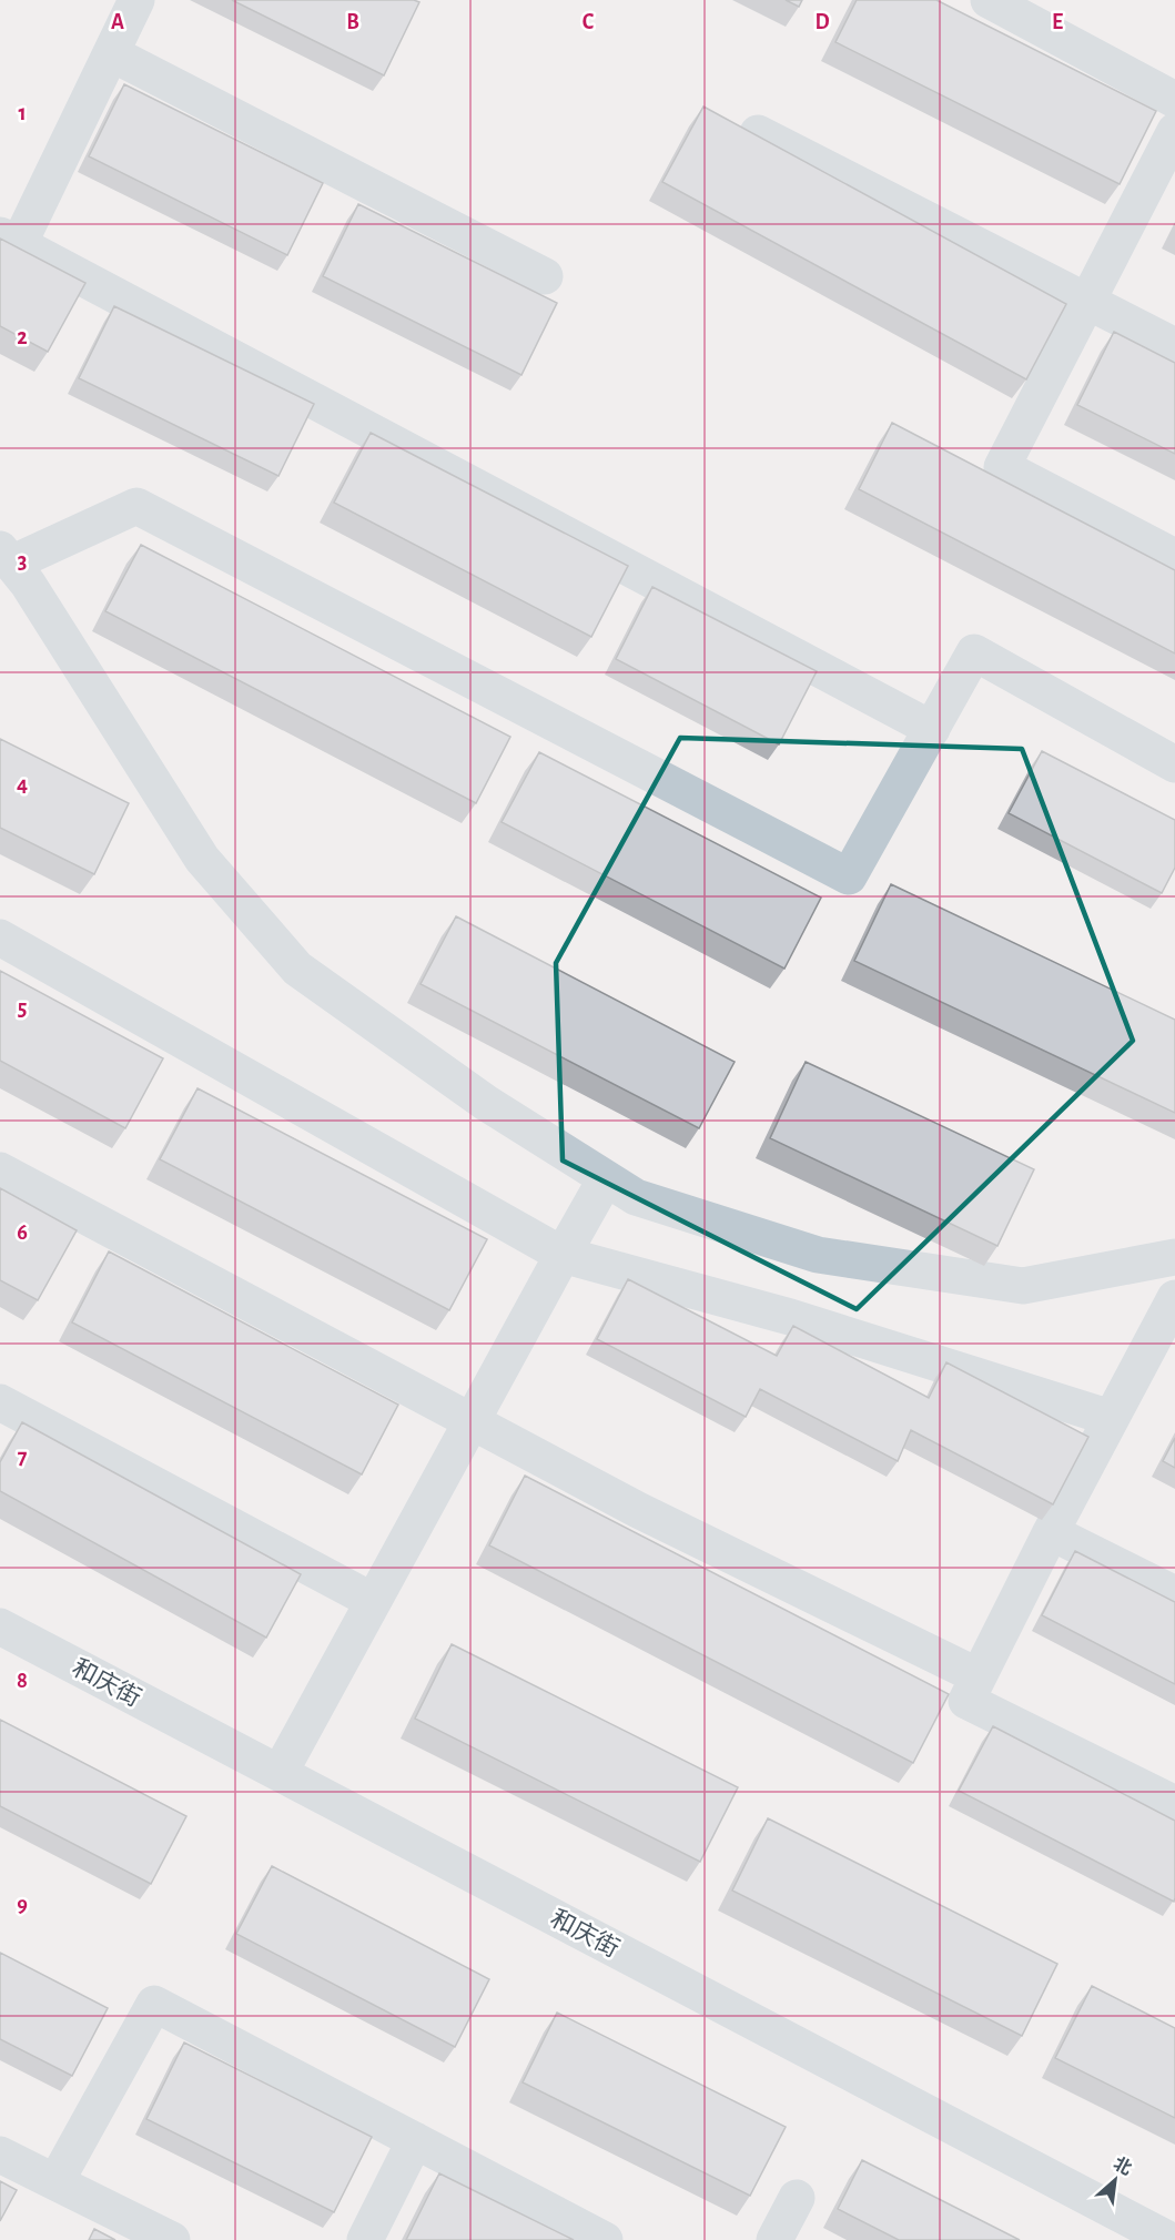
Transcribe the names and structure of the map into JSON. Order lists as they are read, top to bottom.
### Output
{
  "streets": {
    "street": ["和庆街"]
  },
  "north": "top right",
  "grid": {
    "columns": [
      "A",
      "B",
      "C",
      "D",
      "E"
    ],
    "rows": [
      "1",
      "2",
      "3",
      "4",
      "5",
      "6",
      "7",
      "8",
      "9"
    ]
  }
}
